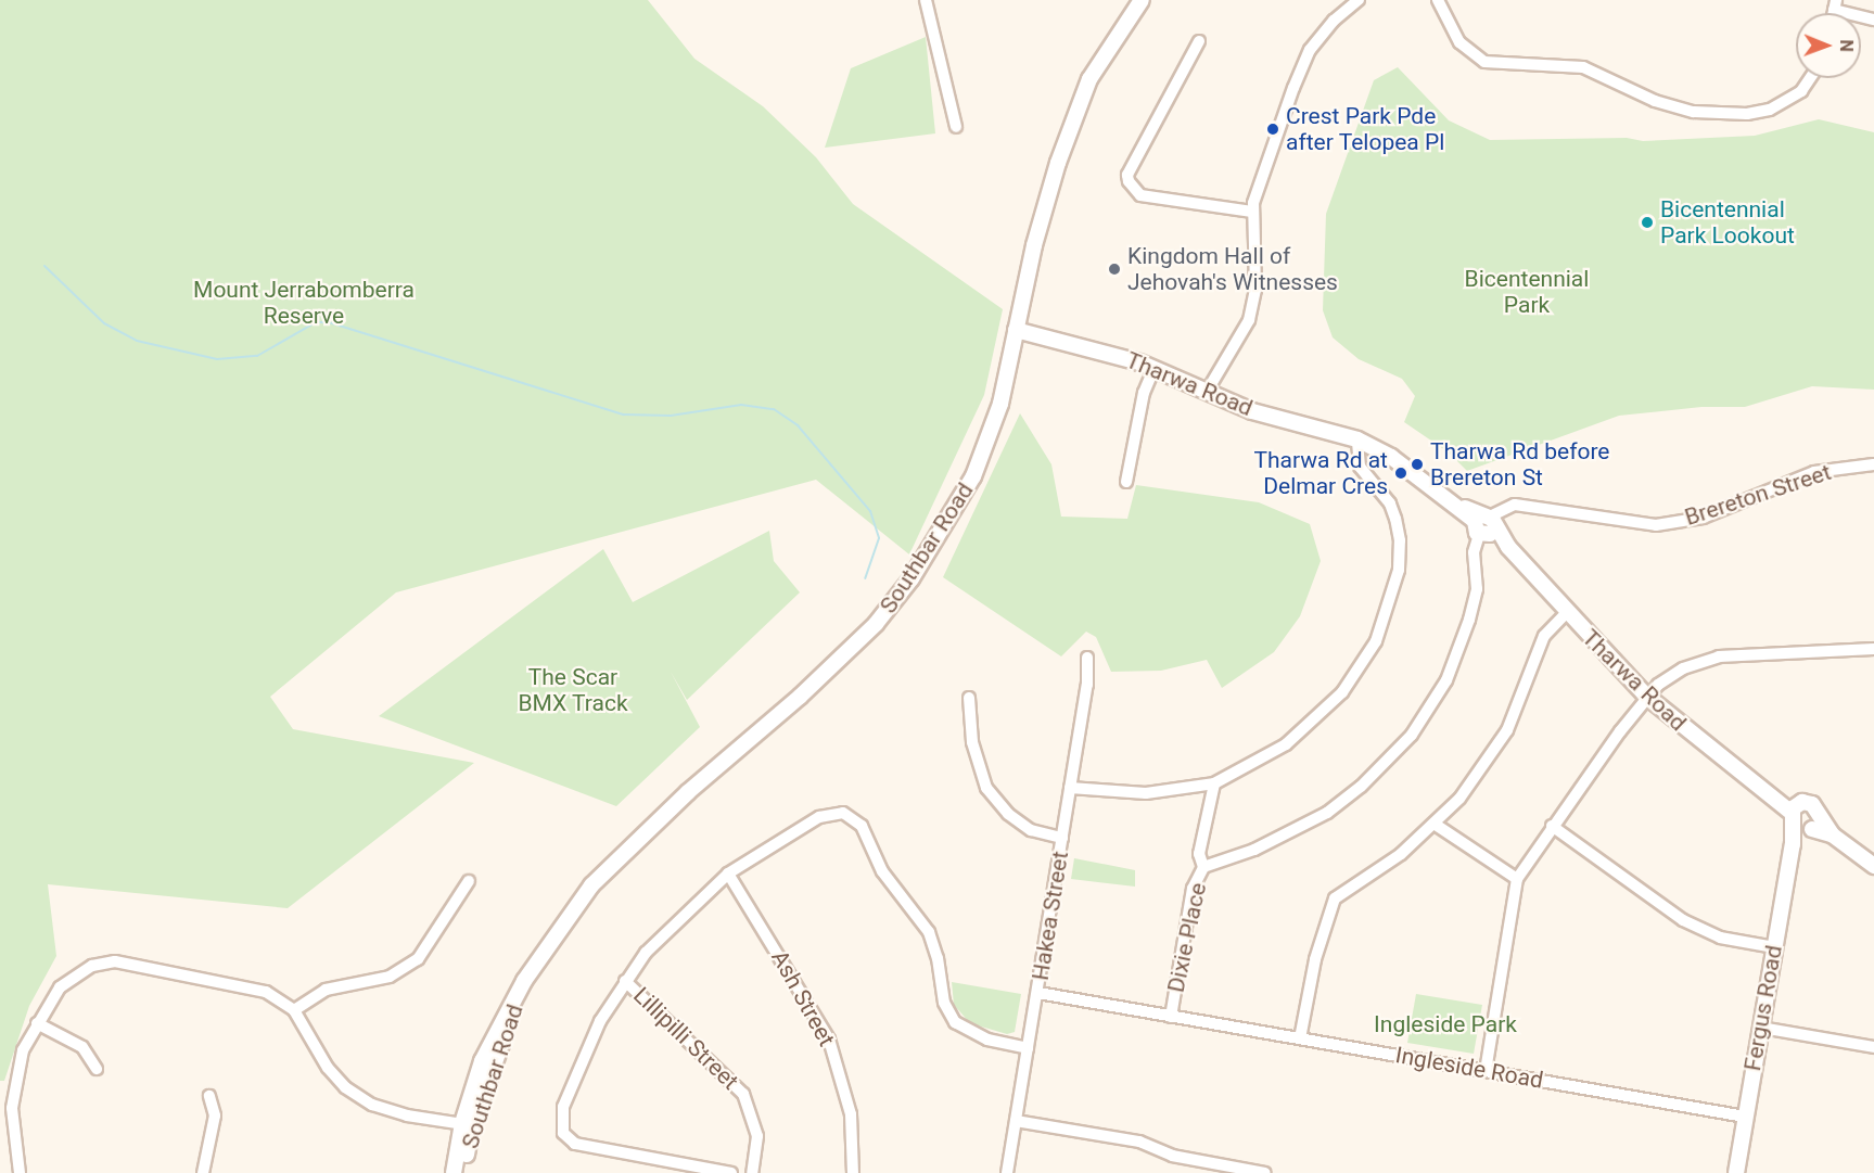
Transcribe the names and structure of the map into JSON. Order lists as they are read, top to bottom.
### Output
{
  "streets": {
    "main road": ["Tharwa Road", "Southbar Road", "Fergus Road"],
    "street": [
      "Brereton Street",
      "Hakea Street",
      "Dixie Place",
      "Ash Street",
      "Lillipilli Street",
      "Ingleside Road"
    ]
  },
  "crossings": [
    ["Tharwa Road", "Brereton Street"],
    ["Tharwa Road", "Southbar Road"],
    ["Tharwa Road", "Fergus Road"],
    ["Hakea Street", "Ingleside Road"],
    ["Dixie Place", "Ingleside Road"],
    ["Fergus Road", "Ingleside Road"]
  ],
  "parks": [
    "Bicentennial Park",
    "Mount Jerrabomberra Reserve",
    "The Scar BMX Track",
    "Ingleside Park"
  ],
  "places": [
    "Crest Park Pde after Telopea Pl",
    "Bicentennial Park Lookout",
    "Kingdom Hall of Jehovah's Witnesses",
    "Tharwa Rd before Brereton St",
    "Tharwa Rd at Delmar Cres"
  ],
  "north": "right"
}
